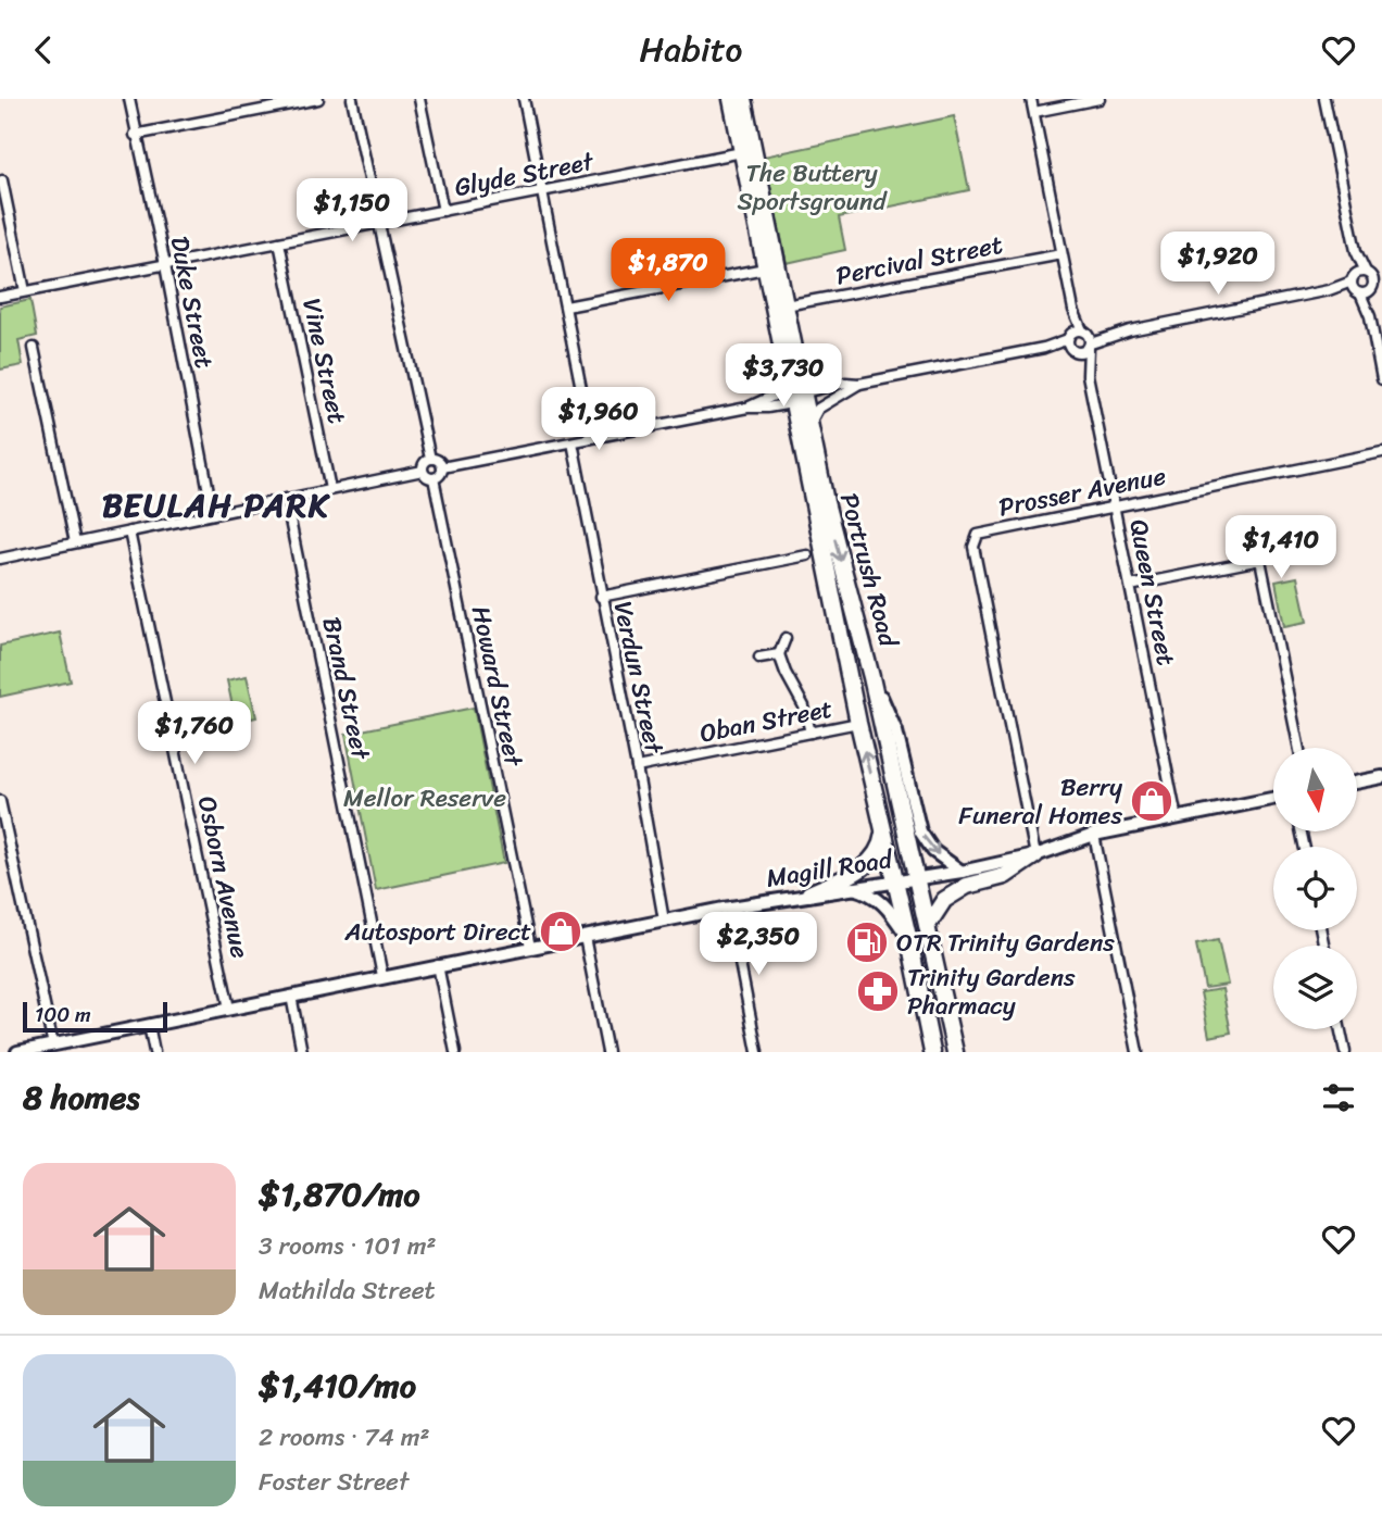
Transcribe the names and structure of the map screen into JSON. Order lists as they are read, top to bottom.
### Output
{
  "streets": {
    "highway": ["Portrush Road"],
    "main road": ["Magill Road"],
    "street": [
      "Glyde Street",
      "Percival Street",
      "Duke Street",
      "Vine Street",
      "Prosser Avenue",
      "Queen Street",
      "Verdun Street",
      "Howard Street",
      "Brand Street",
      "Oban Street",
      "Osborn Avenue"
    ]
  },
  "crossings": [
    ["Glyde Street", "Duke Street"],
    ["Glyde Street", "Vine Street"],
    ["Glyde Street", "Portrush Road"],
    ["Percival Street", "Queen Street"],
    ["Prosser Avenue", "Queen Street"],
    ["Prosser Avenue", "Magill Road"],
    ["Portrush Road", "Oban Street"],
    ["Portrush Road", "Magill Road"],
    ["Queen Street", "Magill Road"],
    ["Verdun Street", "Oban Street"],
    ["Verdun Street", "Magill Road"],
    ["Howard Street", "Magill Road"],
    ["Brand Street", "Magill Road"],
    ["Magill Road", "Osborn Avenue"]
  ],
  "districts": ["BEULAH PARK"],
  "parks": ["The Buttery Sportsground", "Mellor Reserve"],
  "places": {
    "shop": ["Berry Funeral Homes", "Autosport Direct"],
    "fuel station": ["OTR Trinity Gardens"],
    "pharmacy": ["Trinity Gardens Pharmacy"]
  },
  "scale_bar": "100 m",
  "north": "bottom",
  "page": {
    "header": "Habito",
    "price": [
      "$1,150",
      "$1,920",
      "$1,870",
      "$3,730",
      "$1,960",
      "$1,410",
      "$1,760",
      "$2,350"
    ],
    "scale": "100 m",
    "heading": "8 homes",
    "list": [
      {
        "name": "$1,870/mo",
        "note": "3 rooms · 101 m² · Mathilda Street"
      },
      {
        "name": "$1,410/mo",
        "note": "2 rooms · 74 m² · Foster Street"
      }
    ]
  }
}
